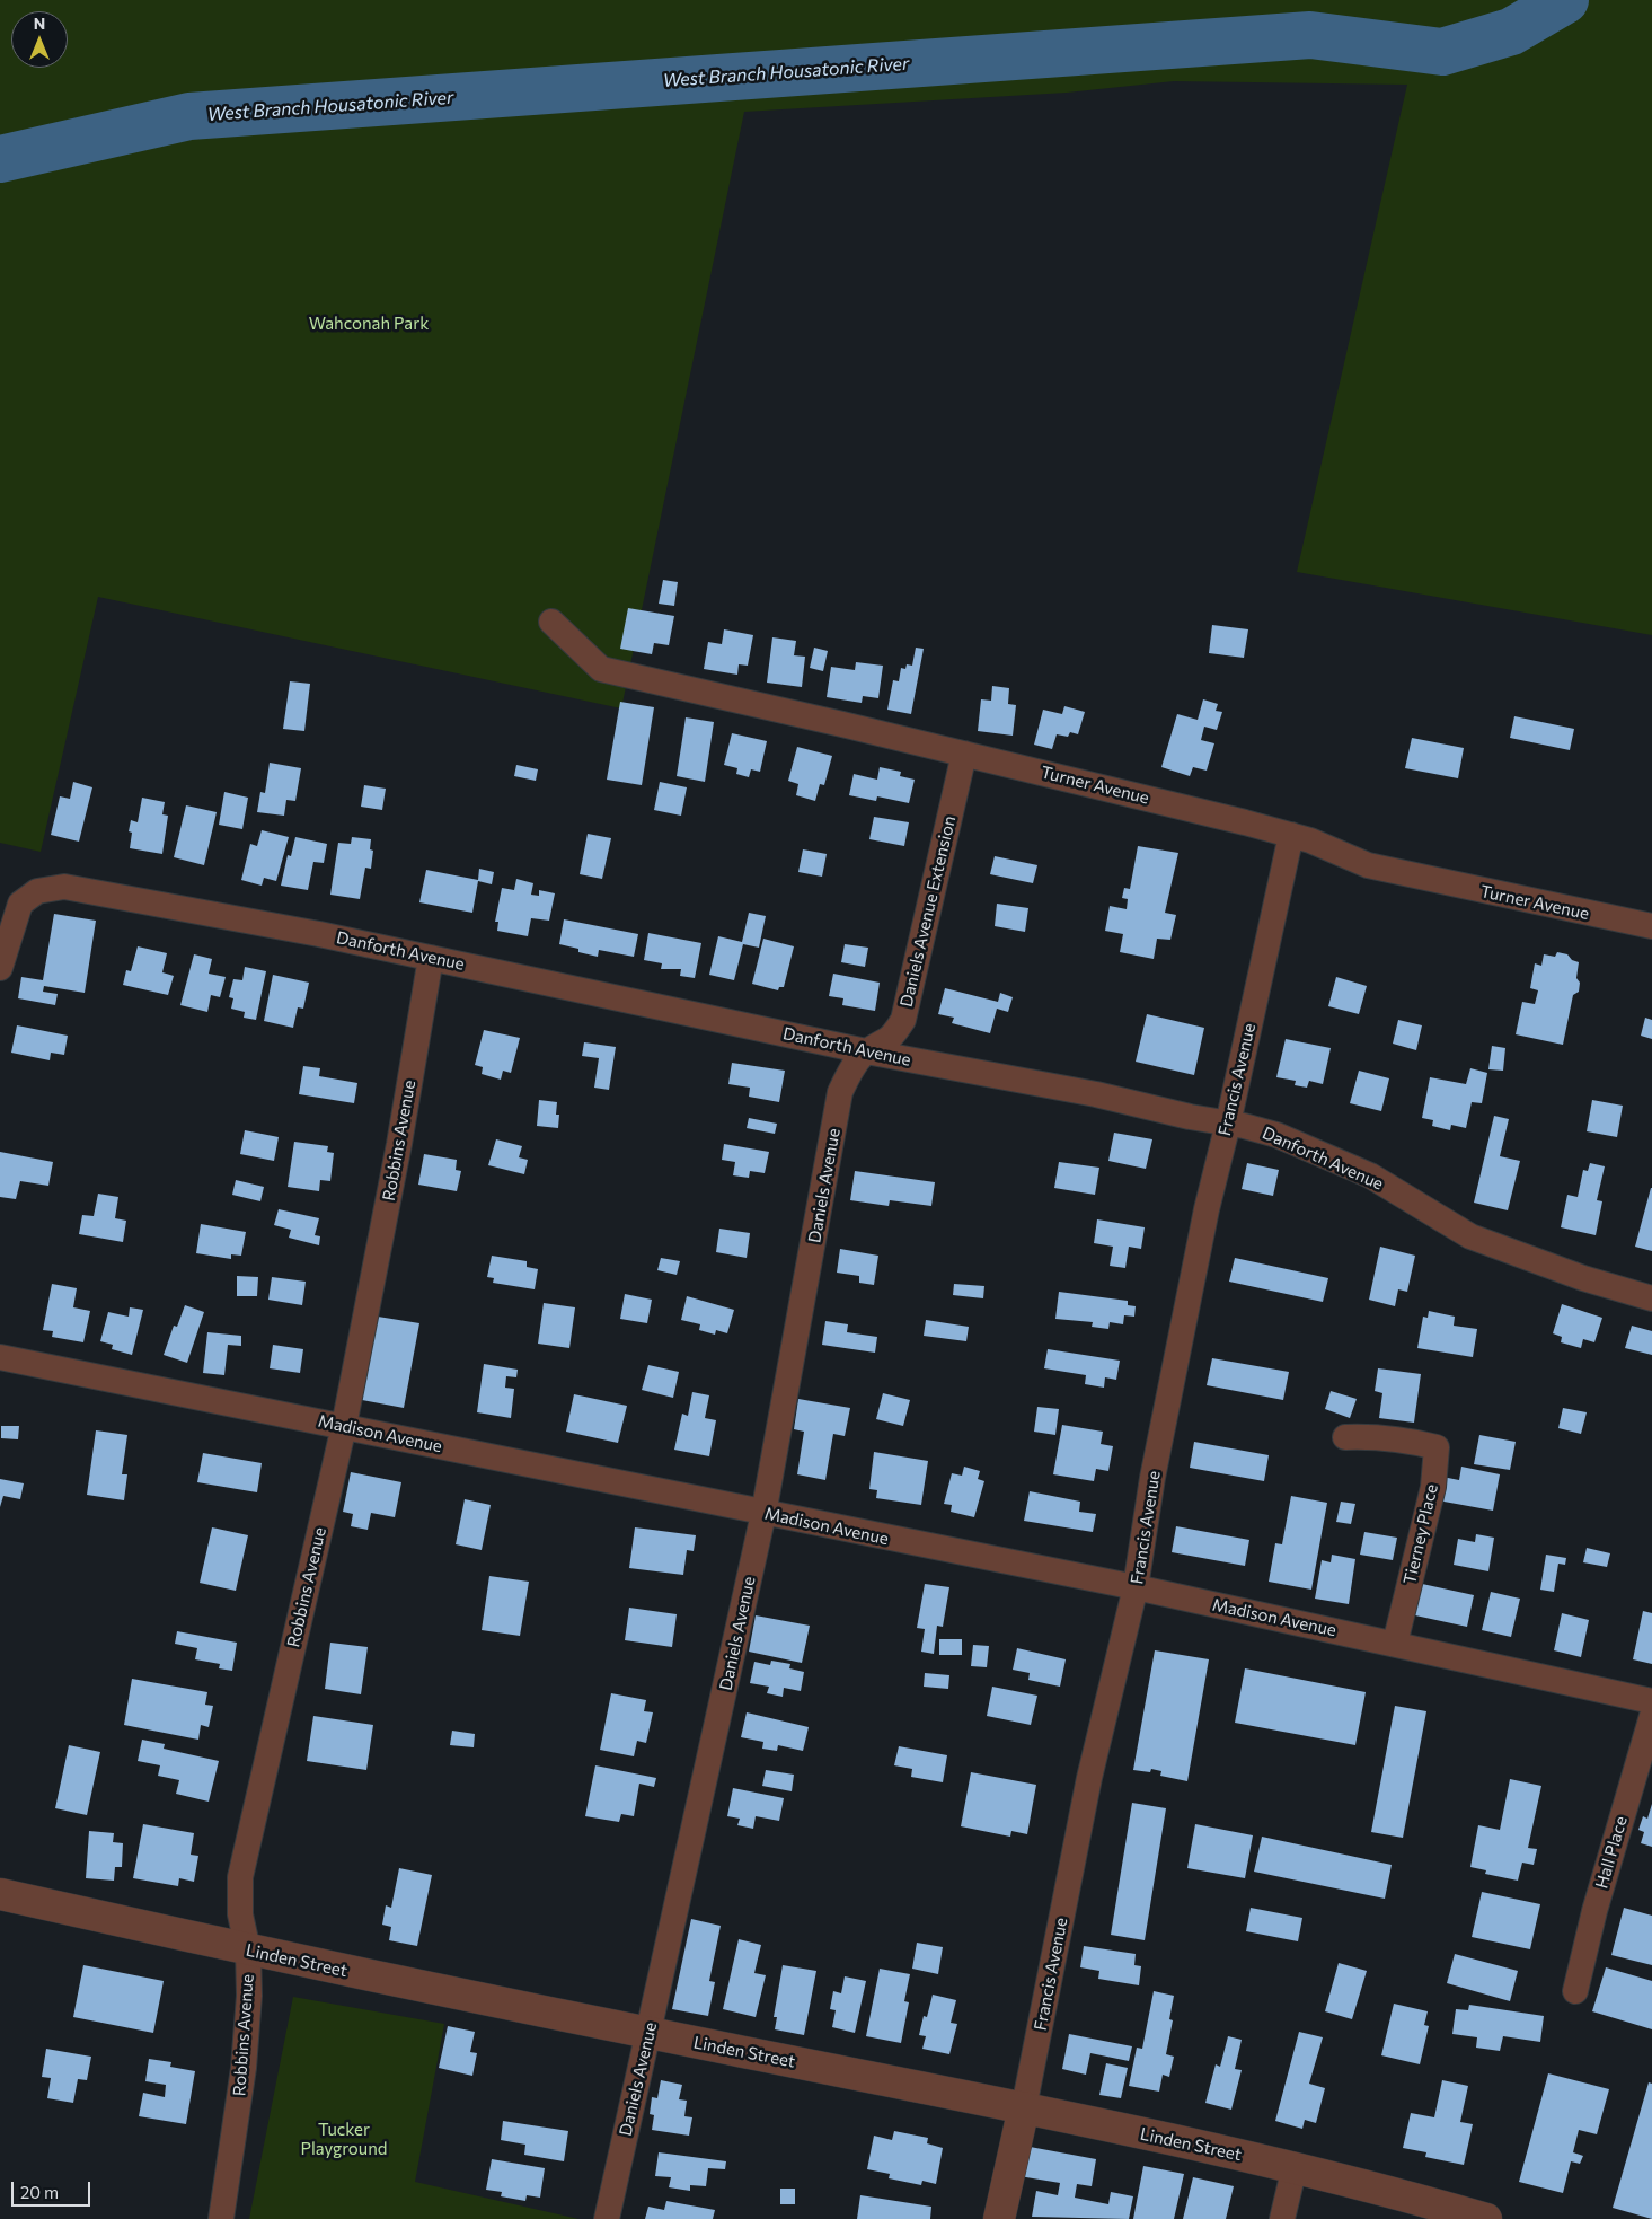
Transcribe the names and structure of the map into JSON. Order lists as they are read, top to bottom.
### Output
{
  "streets": {
    "street": [
      "Turner Avenue",
      "Daniels Avenue Extension",
      "Danforth Avenue",
      "Francis Avenue",
      "Robbins Avenue",
      "Daniels Avenue",
      "Madison Avenue",
      "Tierney Place",
      "Hall Place",
      "Linden Street"
    ]
  },
  "crossings": [
    ["Turner Avenue", "Daniels Avenue Extension"],
    ["Turner Avenue", "Francis Avenue"],
    ["Daniels Avenue Extension", "Danforth Avenue"],
    ["Daniels Avenue Extension", "Daniels Avenue"],
    ["Danforth Avenue", "Francis Avenue"],
    ["Danforth Avenue", "Robbins Avenue"],
    ["Danforth Avenue", "Daniels Avenue"],
    ["Francis Avenue", "Madison Avenue"],
    ["Francis Avenue", "Linden Street"],
    ["Robbins Avenue", "Madison Avenue"],
    ["Robbins Avenue", "Linden Street"],
    ["Daniels Avenue", "Madison Avenue"],
    ["Daniels Avenue", "Linden Street"],
    ["Madison Avenue", "Tierney Place"]
  ],
  "water": ["West Branch Housatonic River"],
  "parks": ["Wahconah Park", "Tucker Playground"],
  "scale_bar": "20 m",
  "north": "top"
}
